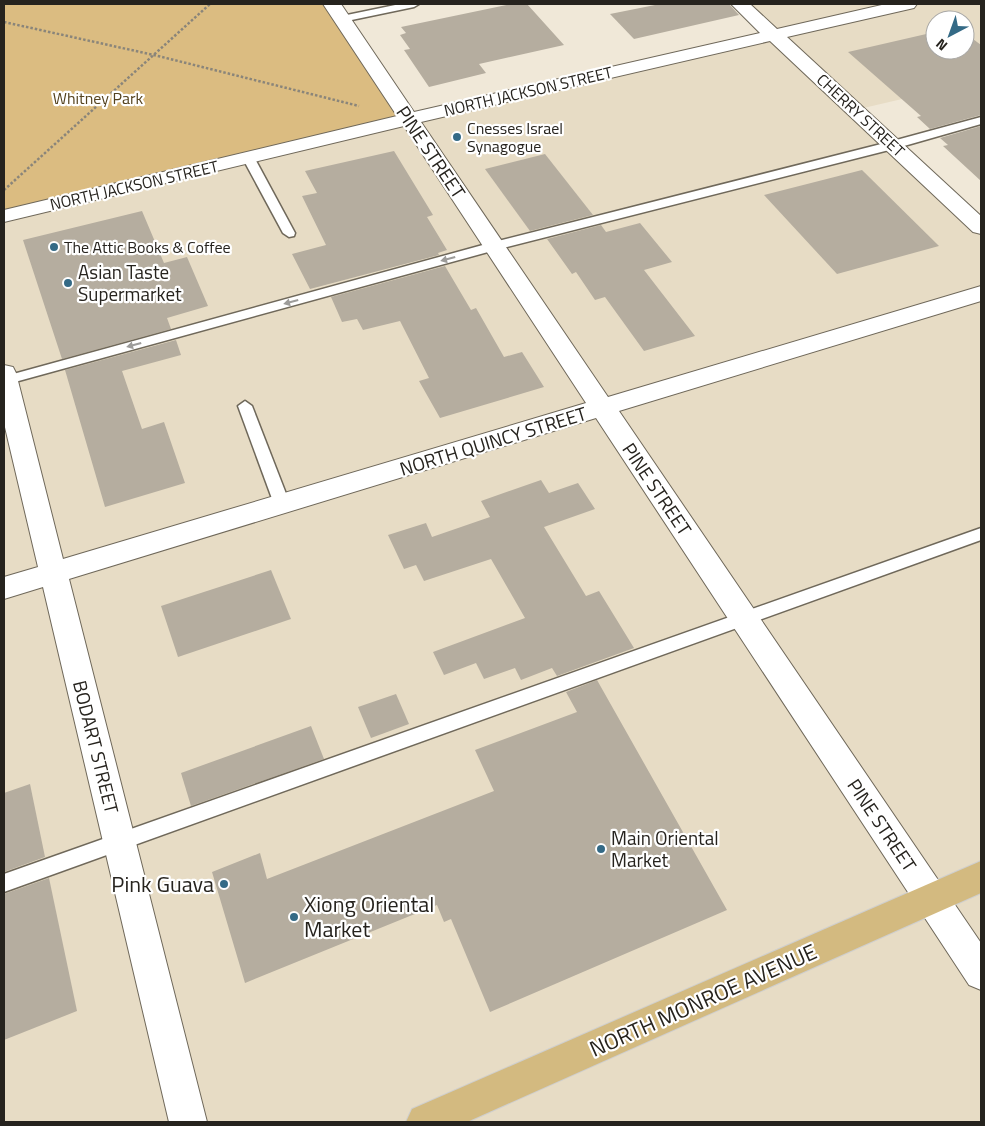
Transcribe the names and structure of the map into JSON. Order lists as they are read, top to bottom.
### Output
{
  "streets": {
    "main road": ["NORTH MONROE AVENUE"],
    "street": [
      "NORTH JACKSON STREET",
      "CHERRY STREET",
      "PINE STREET",
      "NORTH QUINCY STREET",
      "BODART STREET"
    ]
  },
  "crossings": [
    ["NORTH JACKSON STREET", "CHERRY STREET"],
    ["NORTH JACKSON STREET", "PINE STREET"],
    ["PINE STREET", "NORTH QUINCY STREET"],
    ["PINE STREET", "NORTH MONROE AVENUE"],
    ["NORTH QUINCY STREET", "BODART STREET"]
  ],
  "parks": ["Whitney Park"],
  "places": [
    "Cnesses Israel Synagogue",
    "The Attic Books & Coffee",
    "Asian Taste Supermarket",
    "Main Oriental Market",
    "Pink Guava",
    "Xiong Oriental Market"
  ],
  "north": "bottom left"
}
